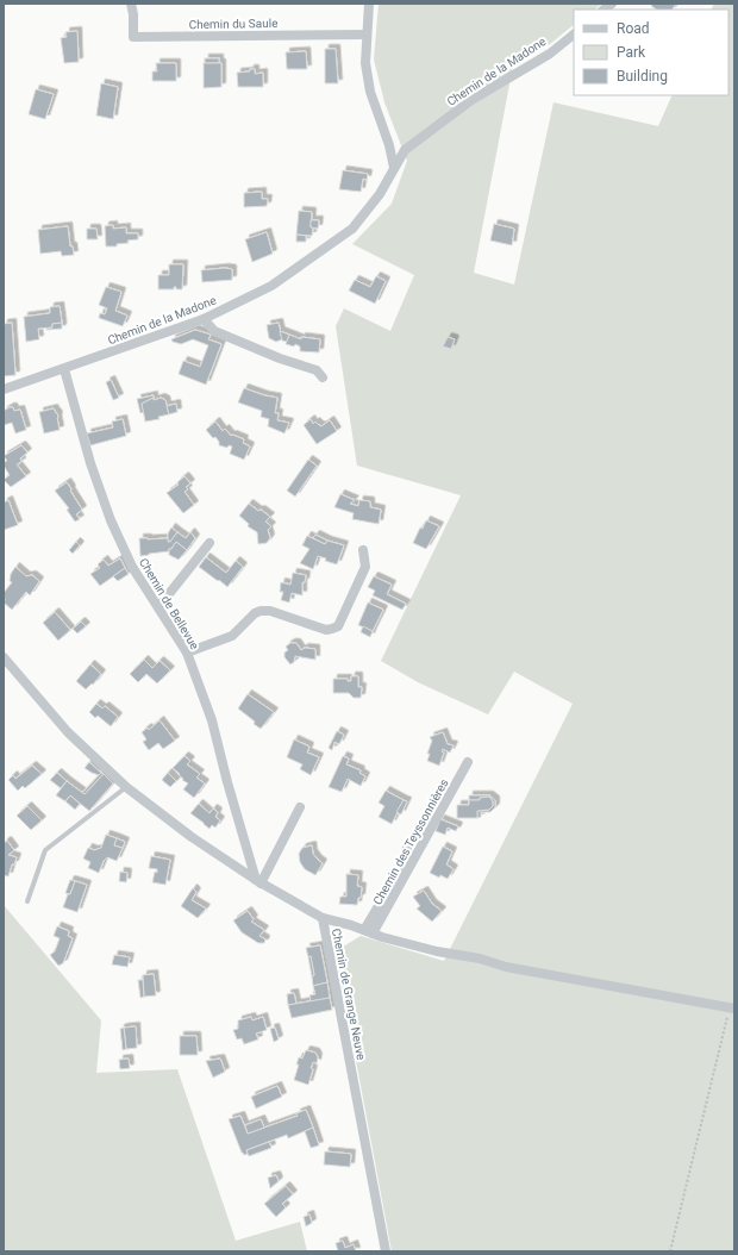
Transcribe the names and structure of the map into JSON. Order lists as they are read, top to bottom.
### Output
{
  "streets": {
    "street": [
      "Chemin du Saule",
      "Chemin de la Madone",
      "Chemin de Bellevue",
      "Chemin des Teyssonnières",
      "Chemin de Grange Neuve"
    ]
  },
  "crossings": [
    ["Chemin de la Madone", "Chemin de Bellevue"],
    ["Chemin de Bellevue", "Chemin de Grange Neuve"]
  ],
  "legend": ["Road", "Park", "Building"]
}
